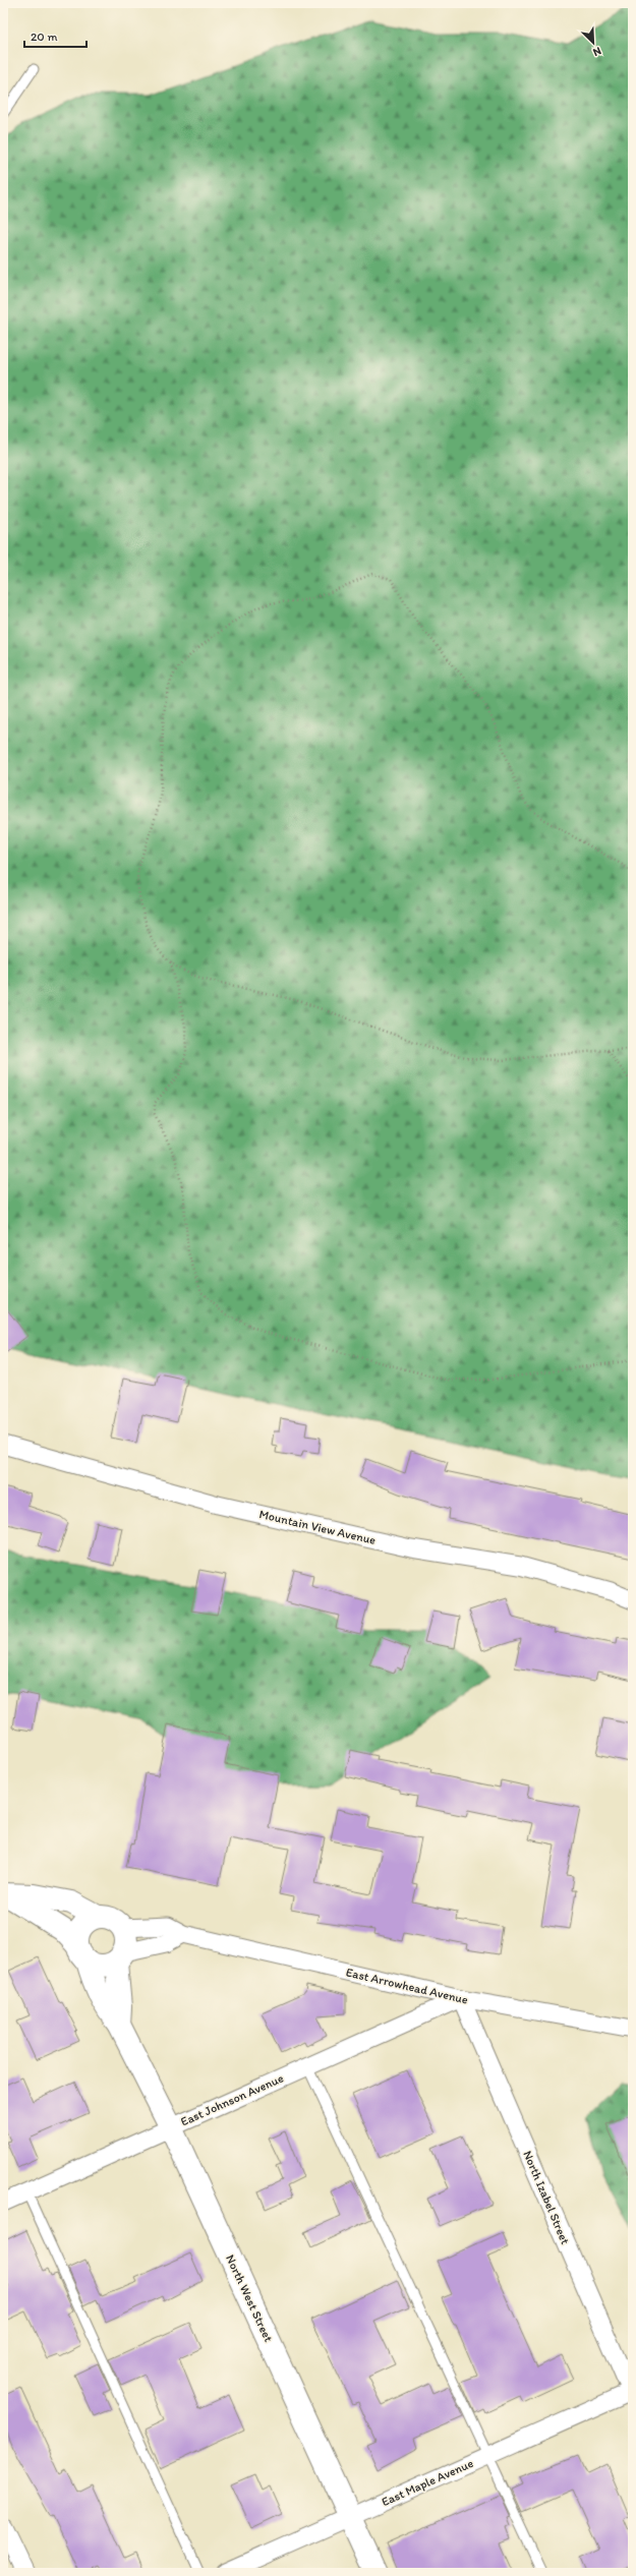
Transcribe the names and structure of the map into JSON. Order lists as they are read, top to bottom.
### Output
{
  "streets": {
    "street": [
      "Mountain View Avenue",
      "East Arrowhead Avenue",
      "East Johnson Avenue",
      "North Izabel Street",
      "North West Street",
      "East Maple Avenue"
    ]
  },
  "crossings": [
    ["East Arrowhead Avenue", "East Johnson Avenue"],
    ["East Arrowhead Avenue", "North Izabel Street"],
    ["East Arrowhead Avenue", "North West Street"],
    ["East Johnson Avenue", "North Izabel Street"],
    ["East Johnson Avenue", "North West Street"],
    ["North Izabel Street", "East Maple Avenue"],
    ["North West Street", "East Maple Avenue"]
  ],
  "scale_bar": "20 m",
  "north": "bottom right"
}
